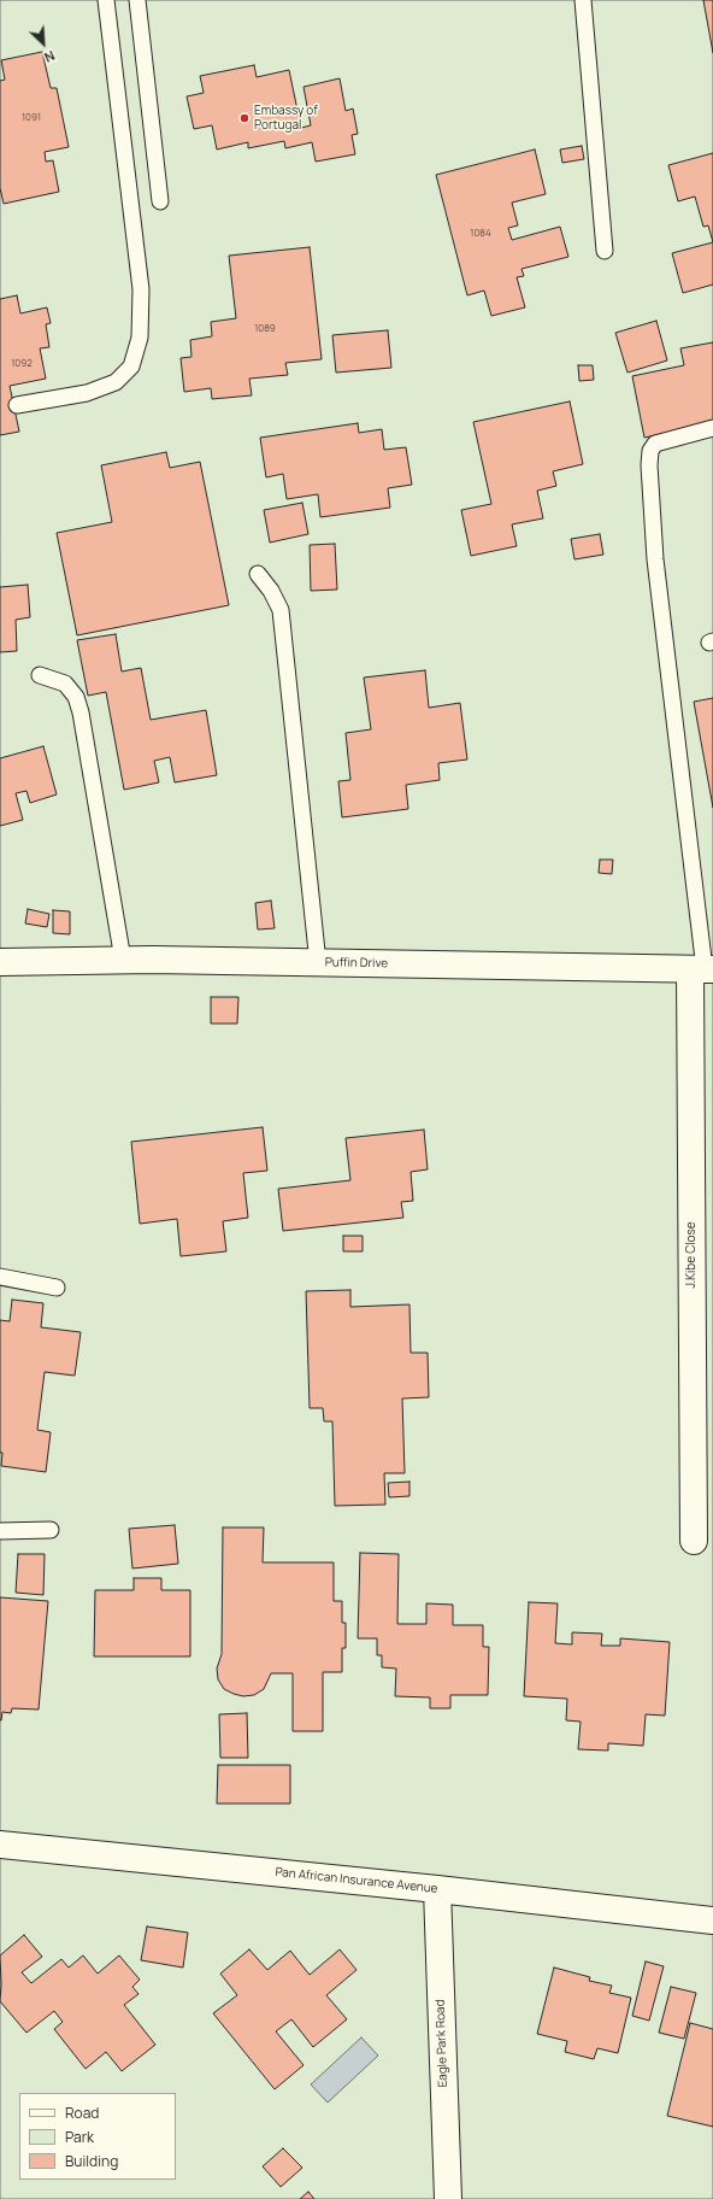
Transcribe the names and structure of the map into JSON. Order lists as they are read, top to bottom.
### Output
{
  "streets": {
    "street": [
      "Puffin Drive",
      "J.Kibe Close",
      "Pan African Insurance Avenue",
      "Eagle Park Road"
    ]
  },
  "crossings": [
    ["Puffin Drive", "J.Kibe Close"],
    ["Pan African Insurance Avenue", "Eagle Park Road"]
  ],
  "places": ["Embassy of Portugal"],
  "house_numbers": [
    "1091",
    "1084",
    "1089",
    "1092"
  ],
  "legend": ["Road", "Park", "Building"],
  "north": "bottom right"
}
